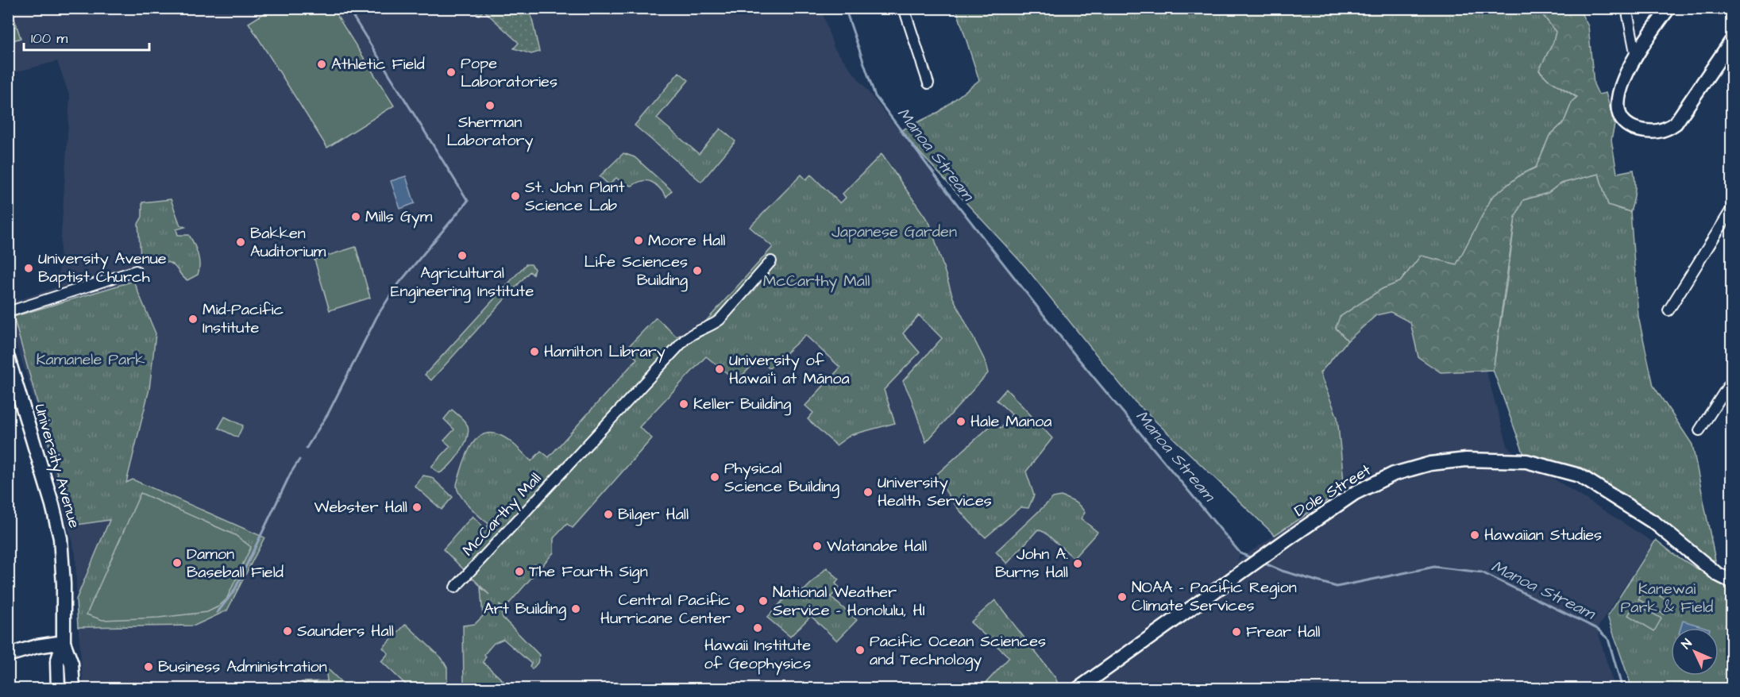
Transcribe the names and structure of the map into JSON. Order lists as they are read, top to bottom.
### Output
{
  "streets": {
    "street": ["University Avenue", "Dole Street", "McCarthy Mall"]
  },
  "water": ["Manoa Stream"],
  "parks": [
    "Japanese Garden",
    "McCarthy Mall",
    "Kamanele Park",
    "Kanewai Park & Field"
  ],
  "places": [
    "Athletic Field",
    "Pope Laboratories",
    "Sherman Laboratory",
    "St. John Plant Science Lab",
    "Mills Gym",
    "Moore Hall",
    "Bakken Auditorium",
    "Agricultural Engineering Institute",
    "University Avenue Baptist Church",
    "Life Sciences Building",
    "Mid-Pacific Institute",
    "Hamilton Library",
    "University of Hawaiʻi at Mānoa",
    "Keller Building",
    "Hale Manoa",
    "Physical Science Building",
    "University Health Services",
    "Webster Hall",
    "Bilger Hall",
    "Hawaiian Studies",
    "Watanabe Hall",
    "Damon Baseball Field",
    "John A. Burns Hall",
    "The Fourth Sign",
    "NOAA - Pacific Region Climate Services",
    "National Weather Service - Honolulu, HI",
    "Art Building",
    "Central Pacific Hurricane Center",
    "Hawaii Institute of Geophysics",
    "Saunders Hall",
    "Frear Hall",
    "Pacific Ocean Sciences and Technology",
    "Business Administration"
  ],
  "scale_bar": "100 m",
  "north": "top left"
}
